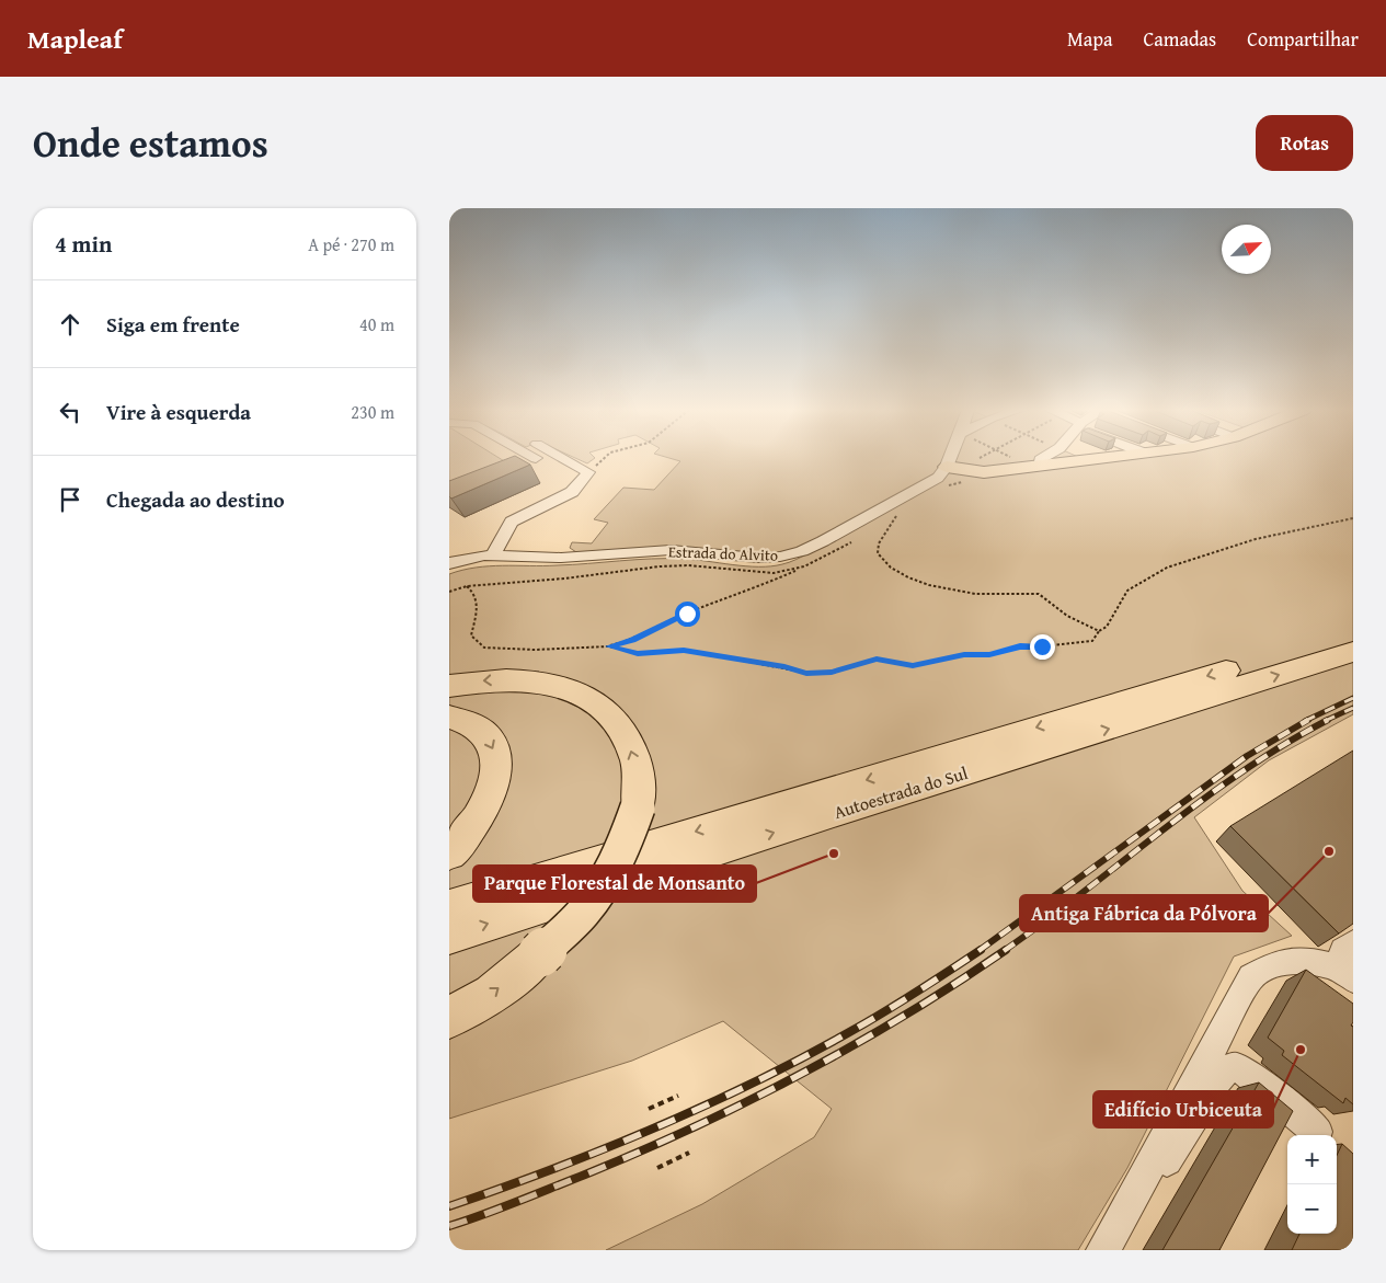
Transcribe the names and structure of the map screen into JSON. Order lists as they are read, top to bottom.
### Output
{
  "streets": {
    "highway": ["Autoestrada do Sul"],
    "street": ["Estrada do Alvito"]
  },
  "places": ["Antiga Fábrica da Pólvora", "Parque Florestal de Monsanto", "Edifício Urbiceuta"],
  "north": "top right",
  "page": {
    "header": "Mapleaf",
    "nav": ["Mapa", "Camadas", "Compartilhar"],
    "title": "Onde estamos",
    "buttons": "Rotas",
    "heading": ["4 min", "A pé · 270 m"],
    "list": [
      ["Siga em frente", "40 m"],
      ["Vire à esquerda", "230 m"],
      "Chegada ao destino"
    ],
    "map_buttons": ["+", "−"]
  }
}
